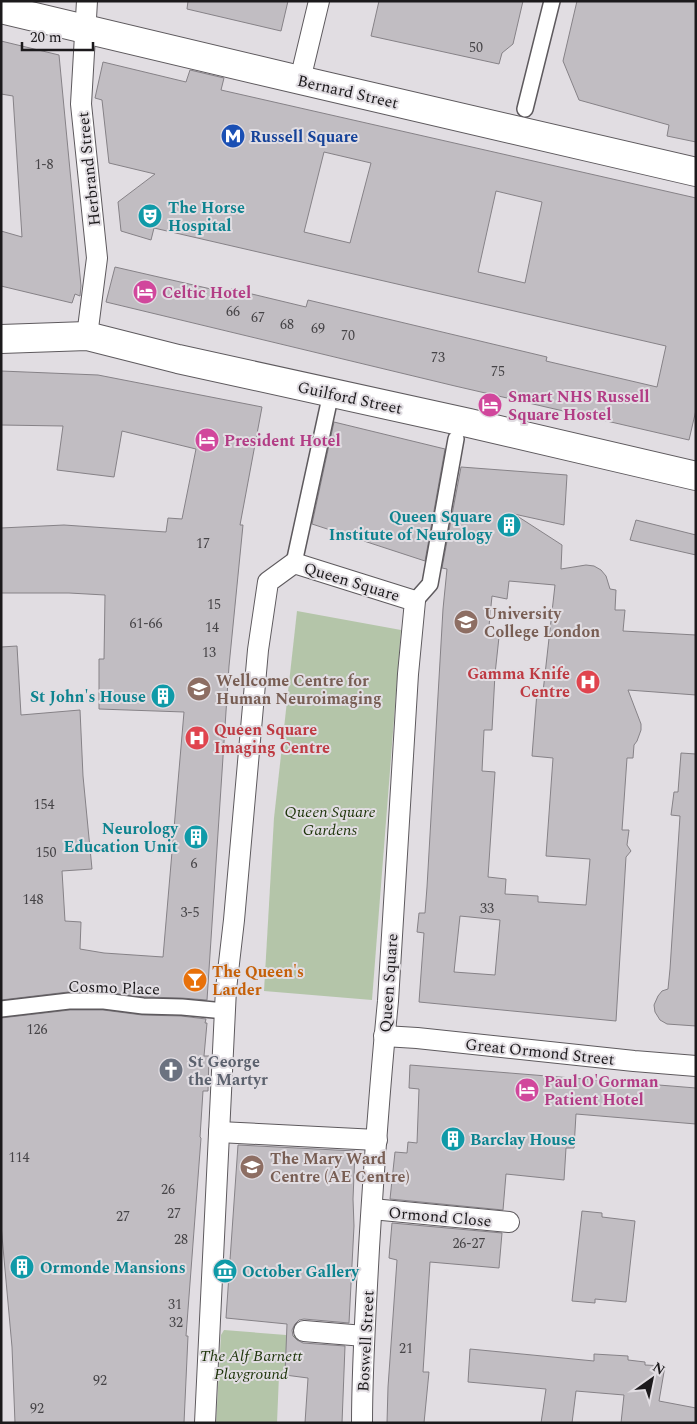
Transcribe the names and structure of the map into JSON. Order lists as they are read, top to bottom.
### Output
{
  "streets": {
    "main road": ["Bernard Street", "Guilford Street"],
    "street": [
      "Herbrand Street",
      "Queen Square",
      "Cosmo Place",
      "Great Ormond Street",
      "Ormond Close",
      "Boswell Street"
    ]
  },
  "crossings": [
    ["Bernard Street", "Herbrand Street"],
    ["Herbrand Street", "Guilford Street"],
    ["Queen Square", "Cosmo Place"],
    ["Queen Square", "Great Ormond Street"],
    ["Queen Square", "Boswell Street"],
    ["Ormond Close", "Boswell Street"]
  ],
  "parks": ["Queen Square Gardens", "The Alf Barnett Playground"],
  "places": {
    "metro station": ["Russell Square"],
    "theatre": ["The Horse Hospital"],
    "hotel": [
      "Celtic Hotel",
      "Smart NHS Russell Square Hostel",
      "President Hotel",
      "Paul O'Gorman Patient Hotel"
    ],
    "building": [
      "Queen Square Institute of Neurology",
      "St John's House",
      "Neurology Education Unit",
      "Barclay House",
      "Ormonde Mansions"
    ],
    "school or university": ["University College London", "Wellcome Centre for Human Neuroimaging", "The Mary Ward Centre (AE Centre)"],
    "hospital": ["Gamma Knife Centre", "Queen Square Imaging Centre"],
    "bar": ["The Queen's Larder"],
    "church": ["St George the Martyr"],
    "museum": ["October Gallery"]
  },
  "house_numbers": [
    "50",
    "1-8",
    "66",
    "67",
    "68",
    "69",
    "70",
    "73",
    "75",
    "17",
    "15",
    "61-66",
    "14",
    "13",
    "154",
    "150",
    "6",
    "148",
    "33",
    "3-5",
    "126",
    "114",
    "26",
    "27",
    "27",
    "28",
    "26-27",
    "31",
    "32",
    "21",
    "92",
    "92"
  ],
  "scale_bar": "20 m",
  "north": "top right"
}
